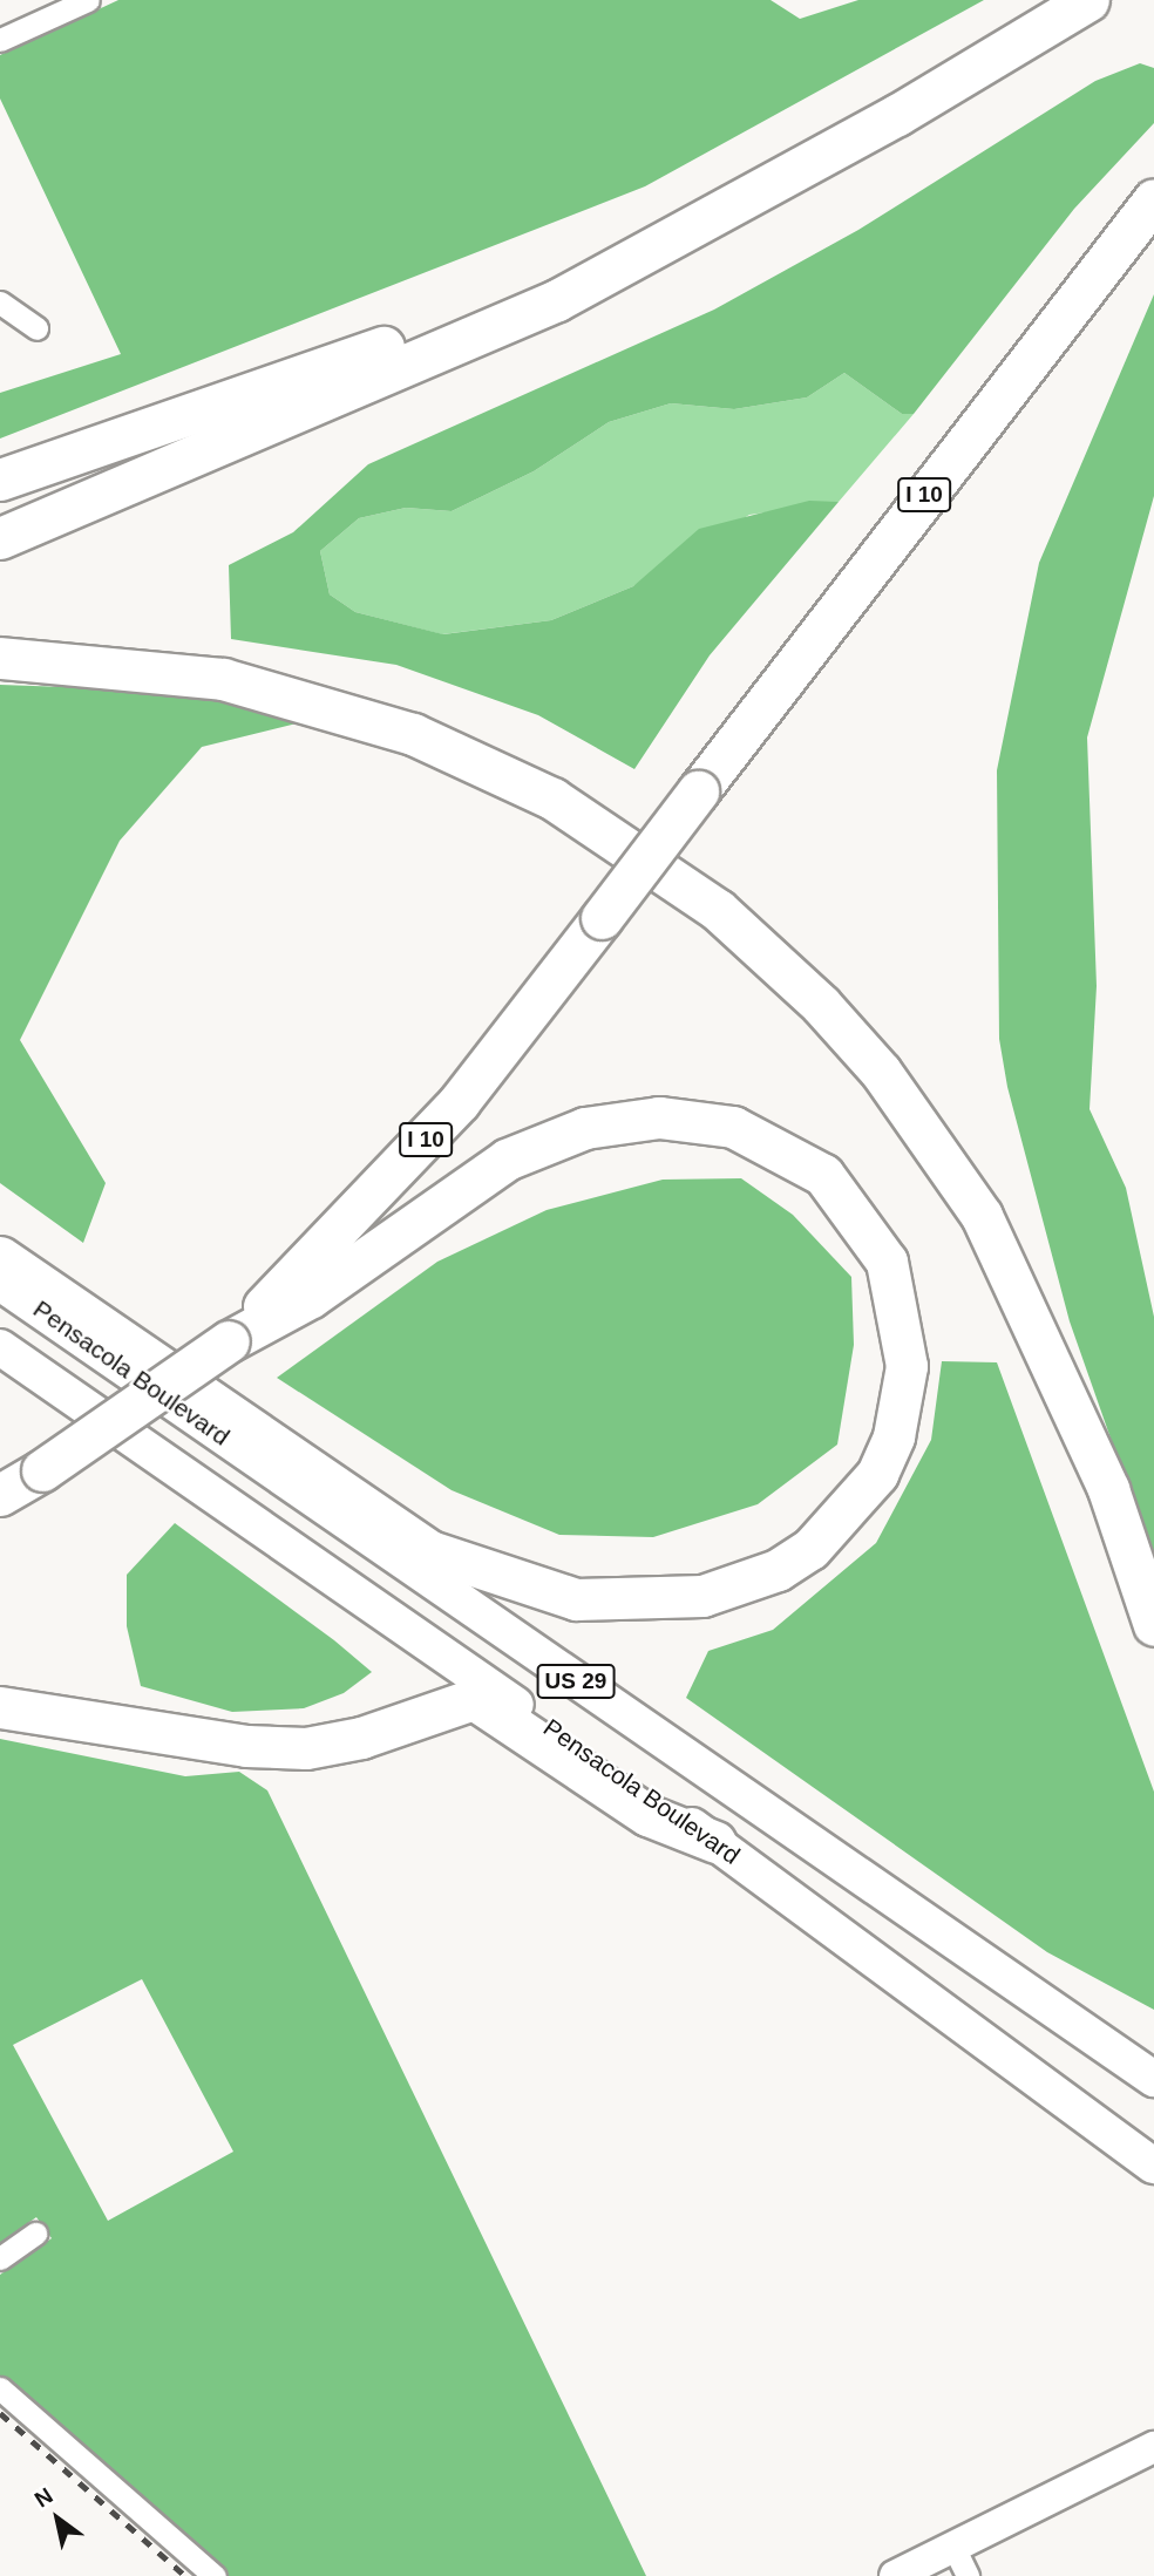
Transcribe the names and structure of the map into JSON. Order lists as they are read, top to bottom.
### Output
{
  "streets": {
    "highway": ["I 10"],
    "main road": ["Pensacola Boulevard", "US 29"]
  },
  "north": "top left"
}
